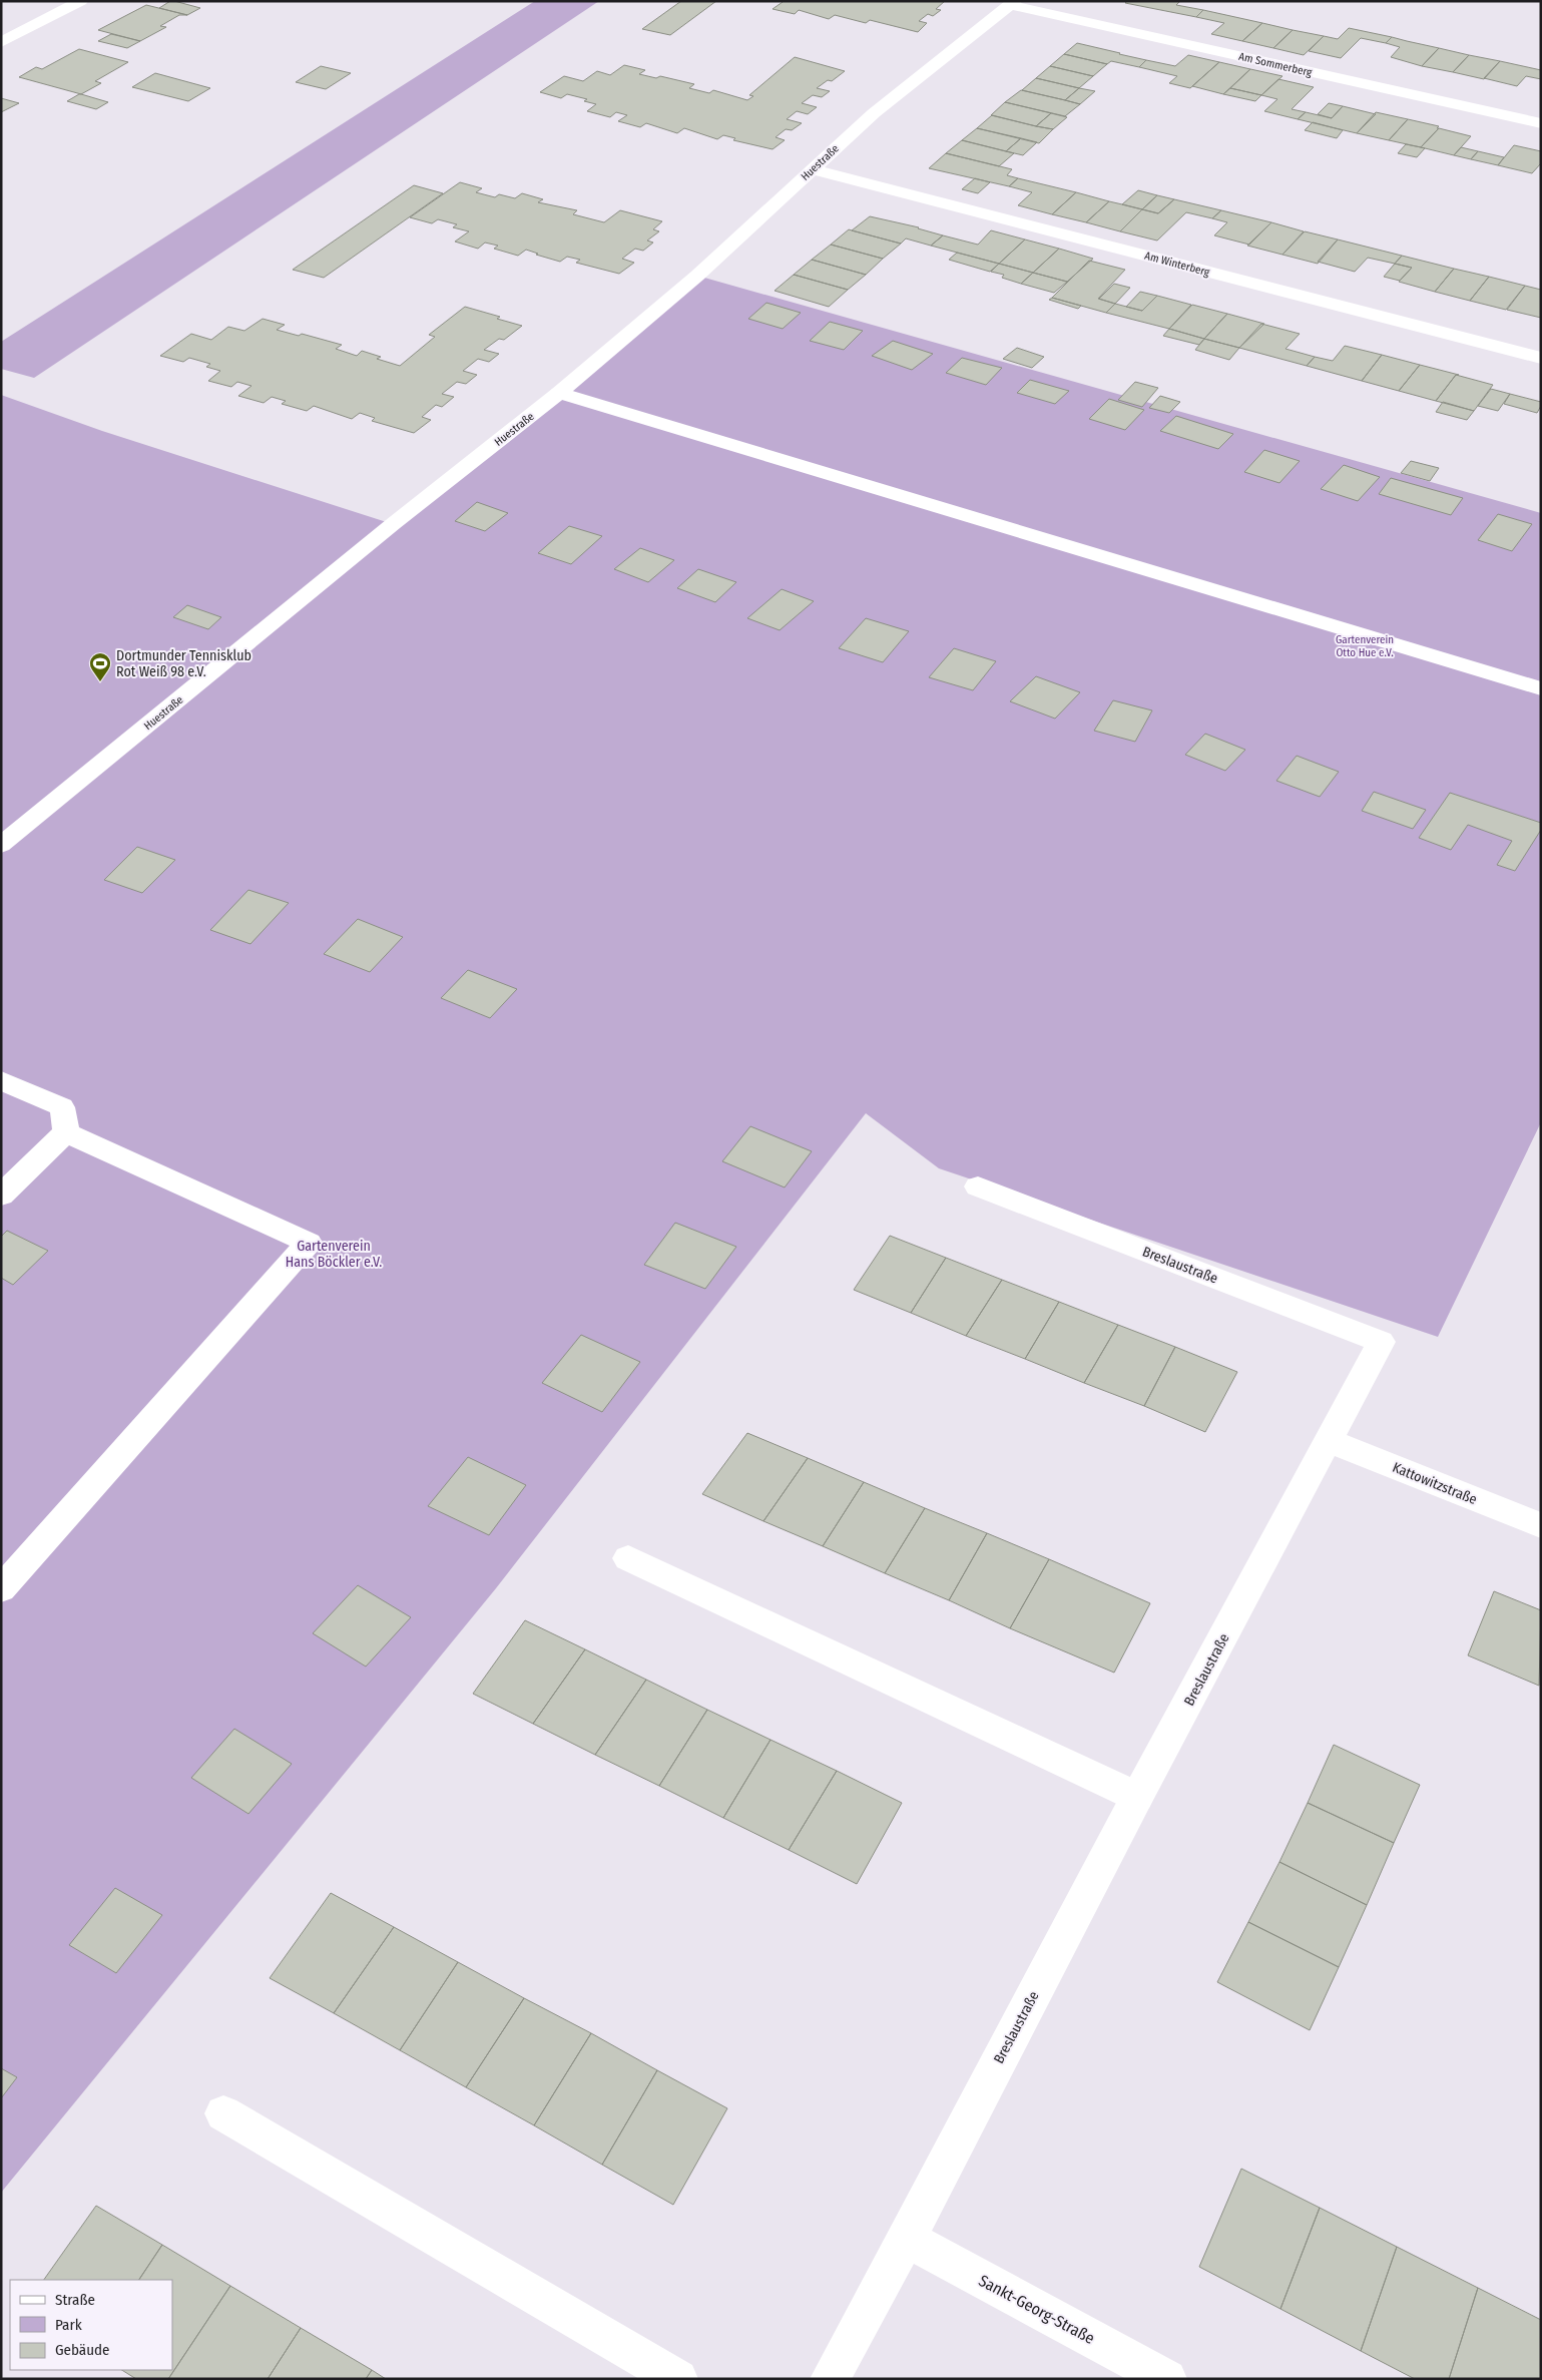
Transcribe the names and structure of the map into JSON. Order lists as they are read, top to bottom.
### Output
{
  "streets": {
    "street": [
      "Am Sommerberg",
      "Huestraße",
      "Am Winterberg",
      "Breslaustraße",
      "Kattowitzstraße",
      "Sankt-Georg-Straße"
    ]
  },
  "crossings": [
    ["Am Sommerberg", "Huestraße"],
    ["Huestraße", "Am Winterberg"],
    ["Breslaustraße", "Kattowitzstraße"],
    ["Breslaustraße", "Sankt-Georg-Straße"]
  ],
  "parks": ["Gartenverein Otto Hue e.V.", "Gartenverein Hans Böckler e.V."],
  "places": {
    "sports": ["Dortmunder Tennisklub Rot Weiß 98 e.V."]
  },
  "legend": ["Straße", "Park", "Gebäude"]
}
